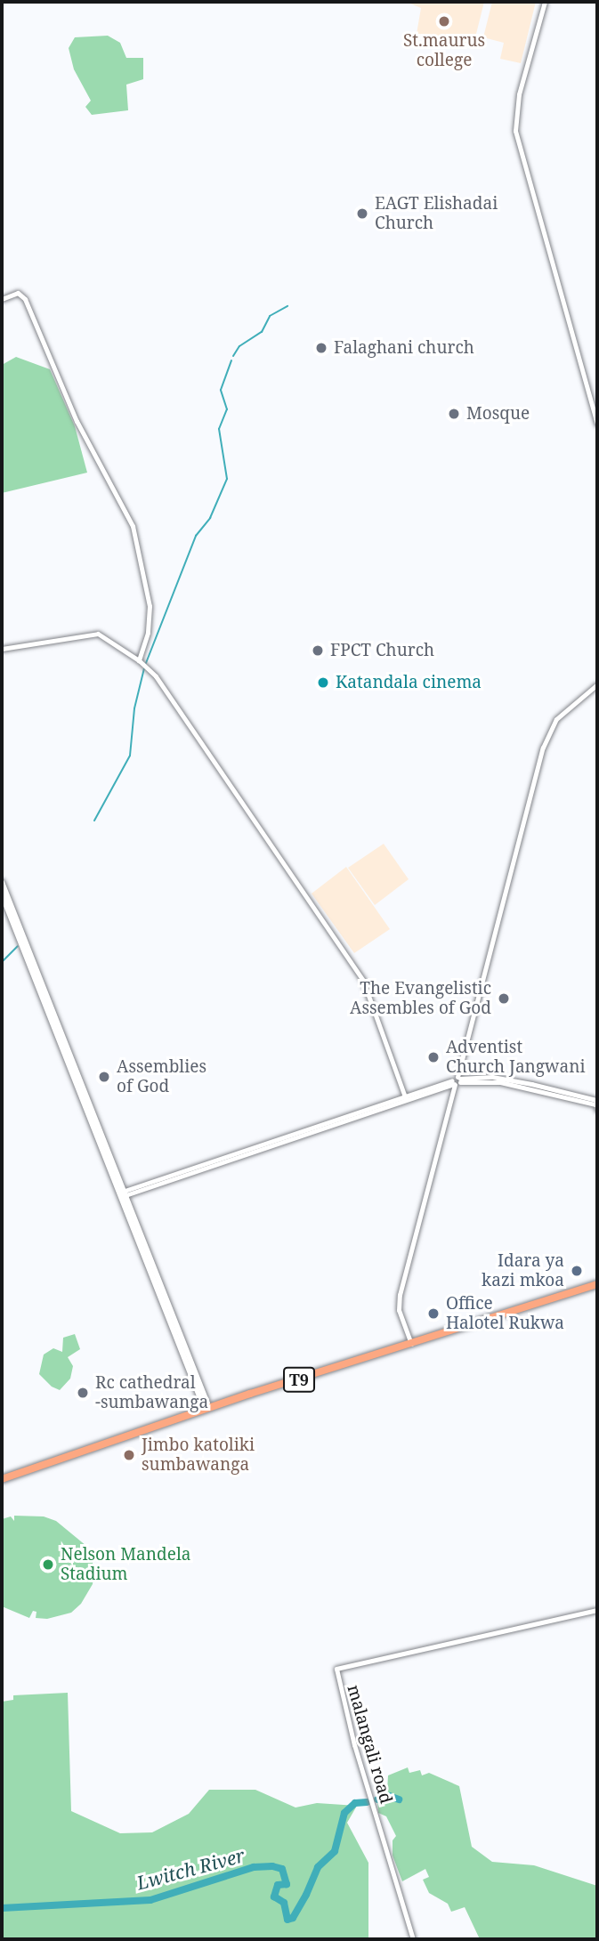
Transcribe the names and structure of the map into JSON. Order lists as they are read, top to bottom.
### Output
{
  "streets": {
    "highway": ["T9"],
    "street": ["malangali road"]
  },
  "water": ["Lwitch River"],
  "places": [
    "St.maurus college",
    "EAGT Elishadai Church",
    "Falaghani church",
    "Mosque",
    "FPCT Church",
    "Katandala cinema",
    "The Evangelistic Assembles of God",
    "Adventist Church Jangwani",
    "Assemblies of God",
    "Idara ya kazi mkoa",
    "Office Halotel Rukwa",
    "Rc cathedral -sumbawanga",
    "Jimbo katoliki sumbawanga",
    "Nelson Mandela Stadium"
  ]
}
